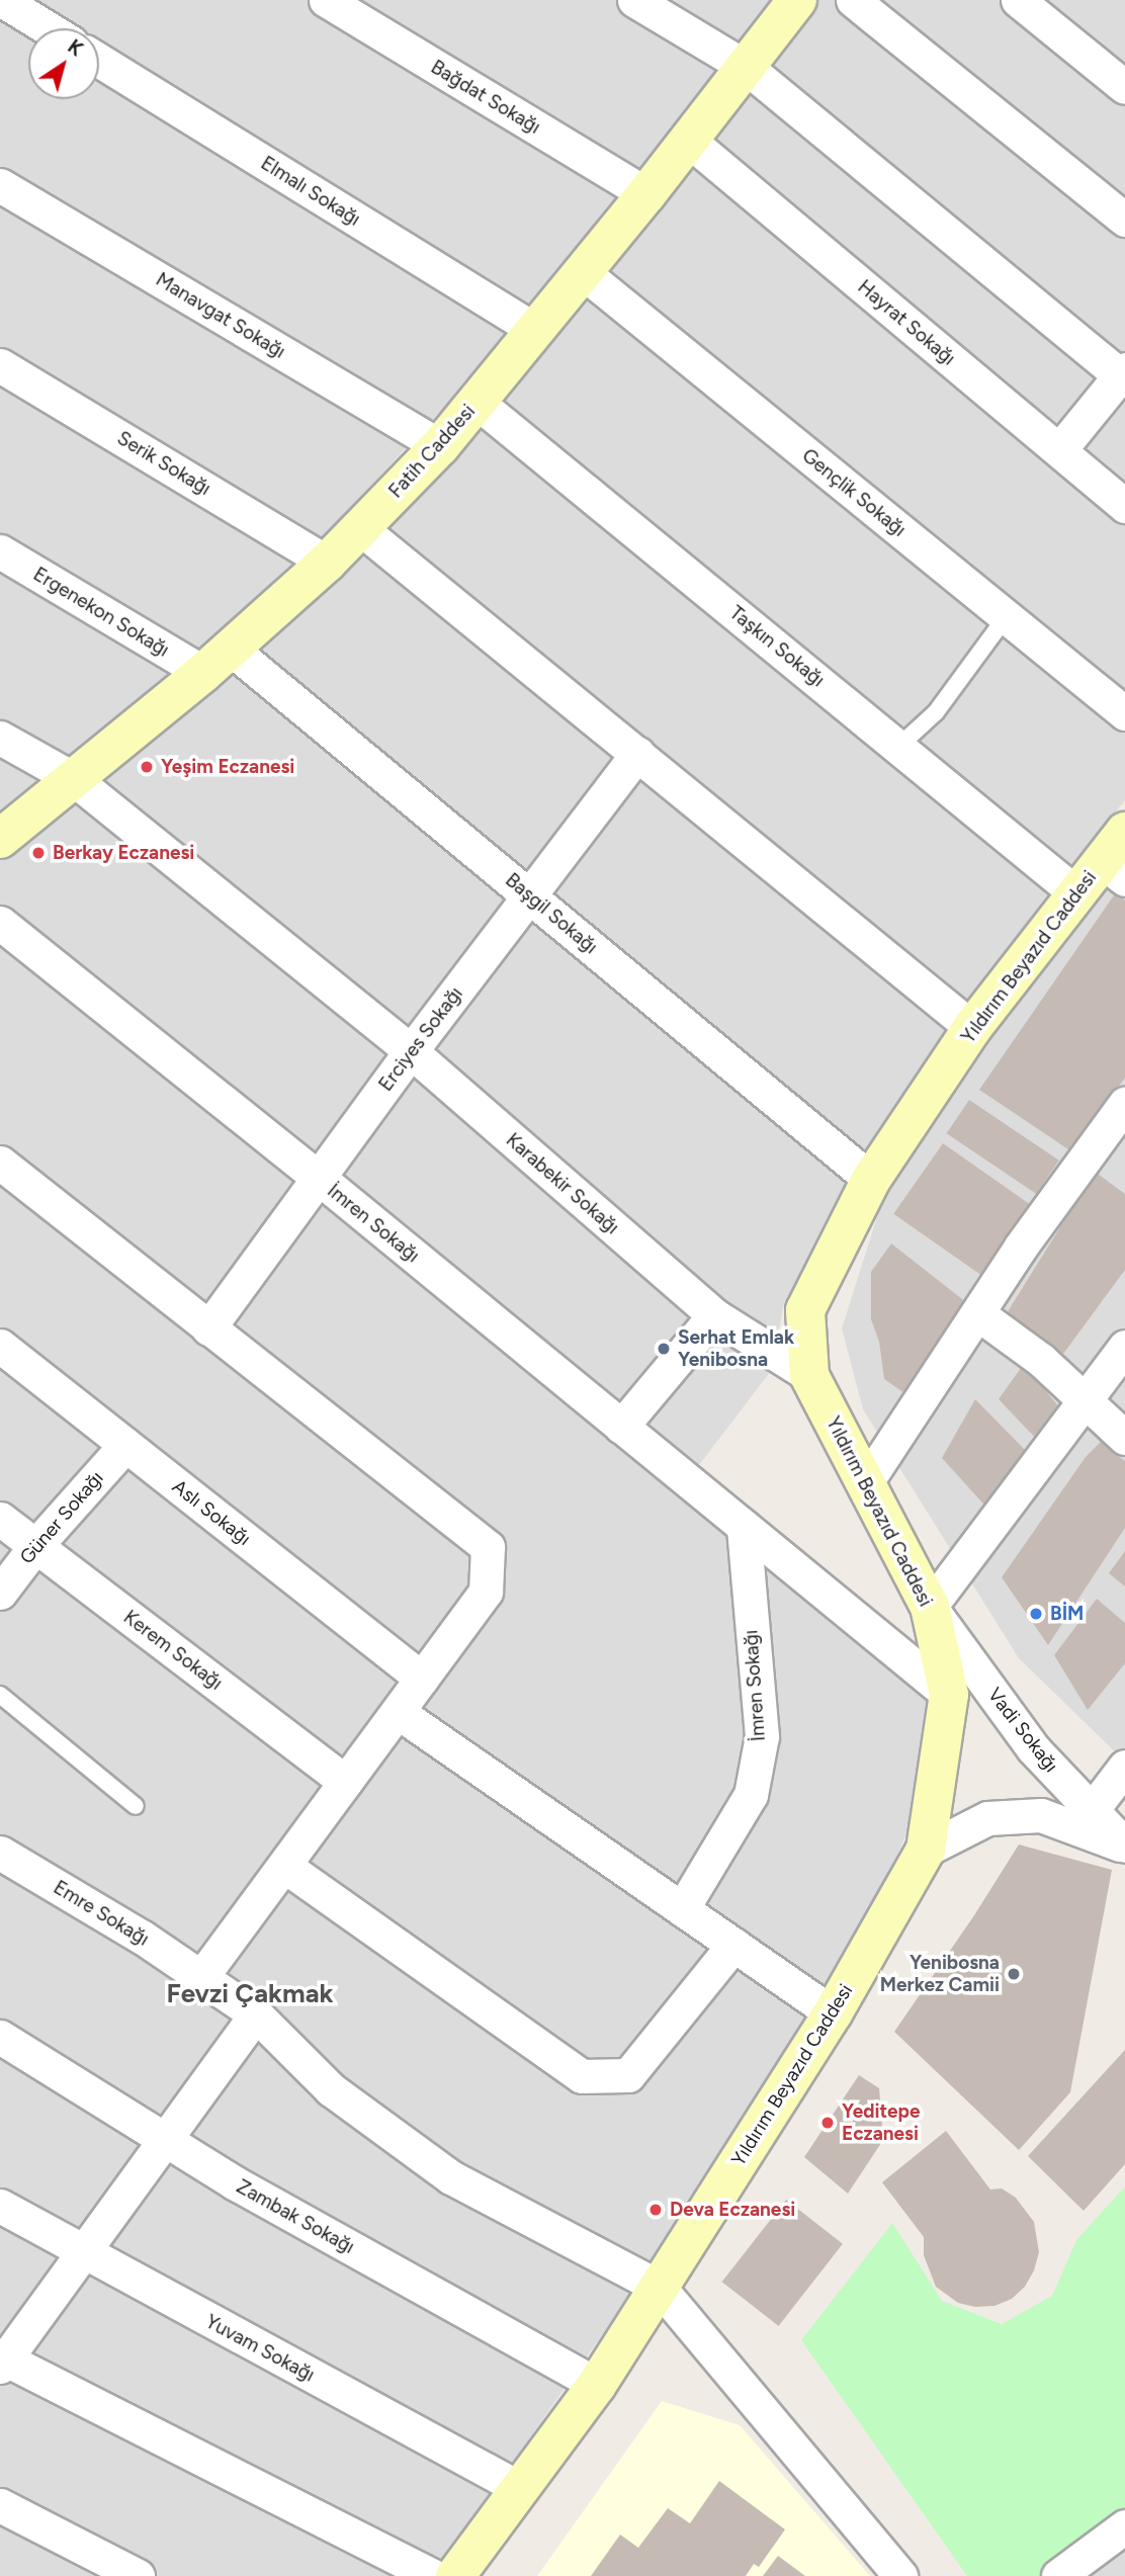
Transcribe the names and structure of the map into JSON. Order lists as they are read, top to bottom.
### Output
{
  "streets": {
    "main road": ["Fatih Caddesi", "Yıldırım Beyazıd Caddesi"],
    "street": [
      "Bağdat Sokağı",
      "Elmalı Sokağı",
      "Manavgat Sokağı",
      "Hayrat Sokağı",
      "Serik Sokağı",
      "Gençlik Sokağı",
      "Ergenekon Sokağı",
      "Taşkın Sokağı",
      "Başgil Sokağı",
      "Erciyes Sokağı",
      "Karabekir Sokağı",
      "İmren Sokağı",
      "Aslı Sokağı",
      "Güner Sokağı",
      "Kerem Sokağı",
      "Vadi Sokağı",
      "Emre Sokağı",
      "Zambak Sokağı",
      "Yuvam Sokağı"
    ]
  },
  "crossings": [
    ["Bağdat Sokağı", "Fatih Caddesi"],
    ["Elmalı Sokağı", "Fatih Caddesi"],
    ["Manavgat Sokağı", "Fatih Caddesi"],
    ["Hayrat Sokağı", "Fatih Caddesi"],
    ["Fatih Caddesi", "Serik Sokağı"],
    ["Fatih Caddesi", "Gençlik Sokağı"],
    ["Fatih Caddesi", "Ergenekon Sokağı"],
    ["Fatih Caddesi", "Taşkın Sokağı"],
    ["Fatih Caddesi", "Başgil Sokağı"],
    ["Fatih Caddesi", "Karabekir Sokağı"],
    ["Ergenekon Sokağı", "Başgil Sokağı"],
    ["Taşkın Sokağı", "Yıldırım Beyazıd Caddesi"],
    ["Başgil Sokağı", "Yıldırım Beyazıd Caddesi"],
    ["Başgil Sokağı", "Erciyes Sokağı"],
    ["Yıldırım Beyazıd Caddesi", "Karabekir Sokağı"],
    ["Yıldırım Beyazıd Caddesi", "İmren Sokağı"],
    ["Yıldırım Beyazıd Caddesi", "Vadi Sokağı"],
    ["Yıldırım Beyazıd Caddesi", "Emre Sokağı"],
    ["Yıldırım Beyazıd Caddesi", "Zambak Sokağı"],
    ["Yıldırım Beyazıd Caddesi", "Yuvam Sokağı"],
    ["Erciyes Sokağı", "Karabekir Sokağı"],
    ["Erciyes Sokağı", "İmren Sokağı"],
    ["Aslı Sokağı", "Güner Sokağı"],
    ["Güner Sokağı", "Kerem Sokağı"]
  ],
  "districts": ["Fevzi Çakmak"],
  "places": [
    "Yeşim Eczanesi",
    "Berkay Eczanesi",
    "Serhat Emlak Yenibosna",
    "BİM",
    "Yenibosna Merkez Camii",
    "Yeditepe Eczanesi",
    "Deva Eczanesi"
  ],
  "north": "top right"
}
